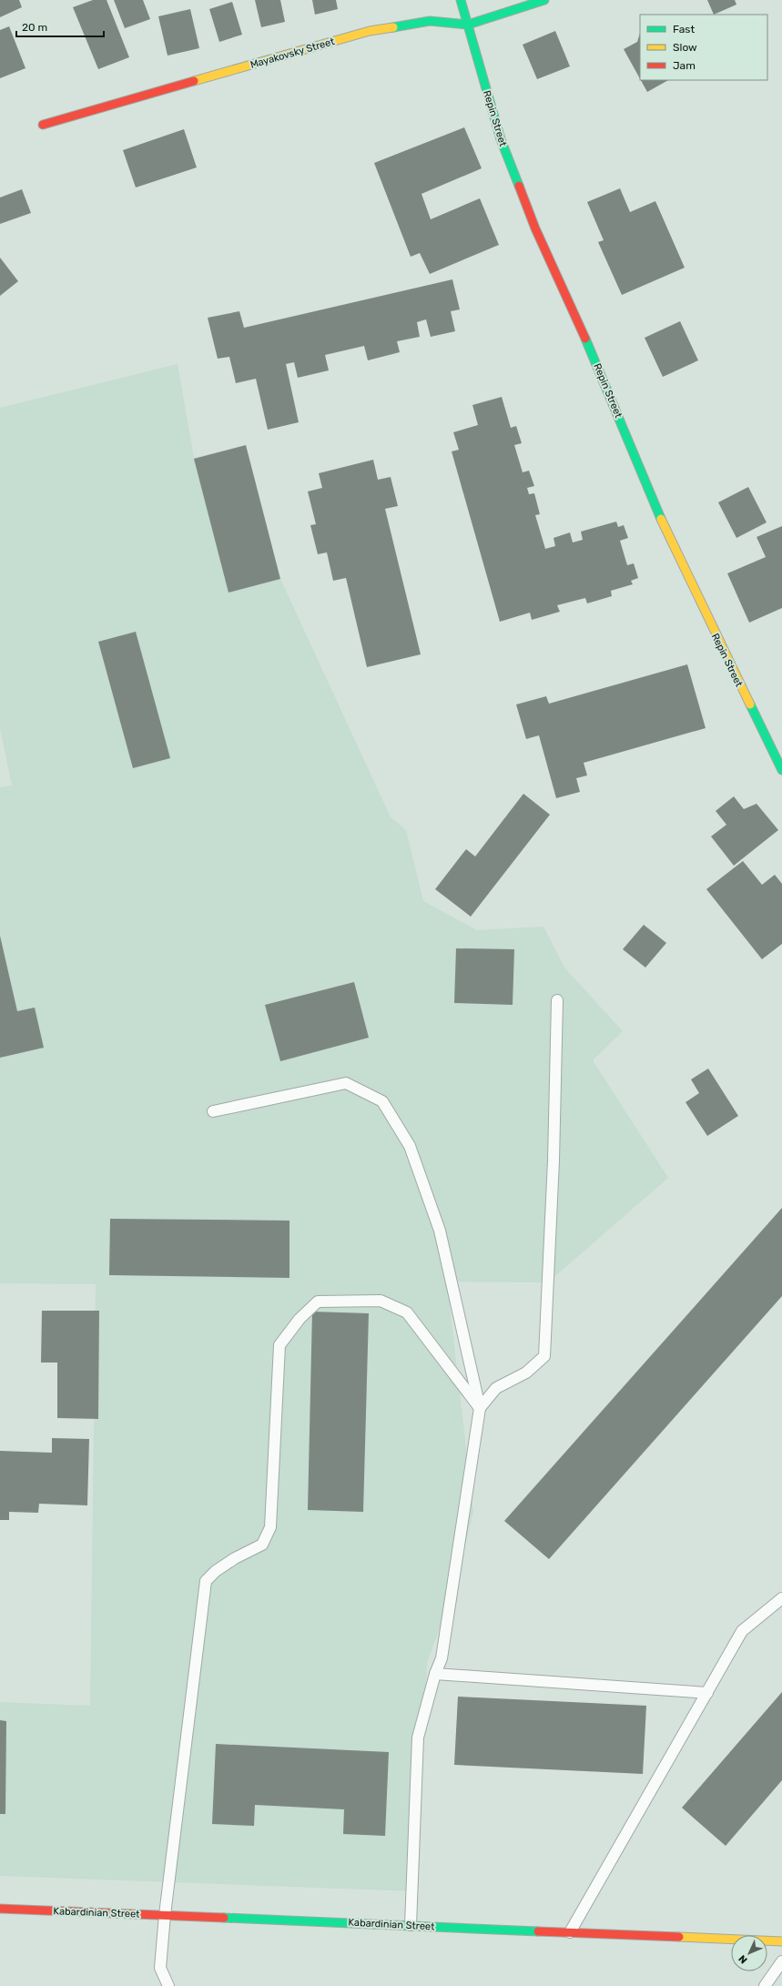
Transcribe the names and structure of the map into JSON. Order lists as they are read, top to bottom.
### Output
{
  "streets": {
    "street": ["Mayakovsky Street", "Repin Street", "Kabardinian Street"]
  },
  "crossings": [
    ["Mayakovsky Street", "Repin Street"]
  ],
  "legend": ["Fast", "Slow", "Jam"],
  "scale_bar": "20 m",
  "north": "bottom left"
}
